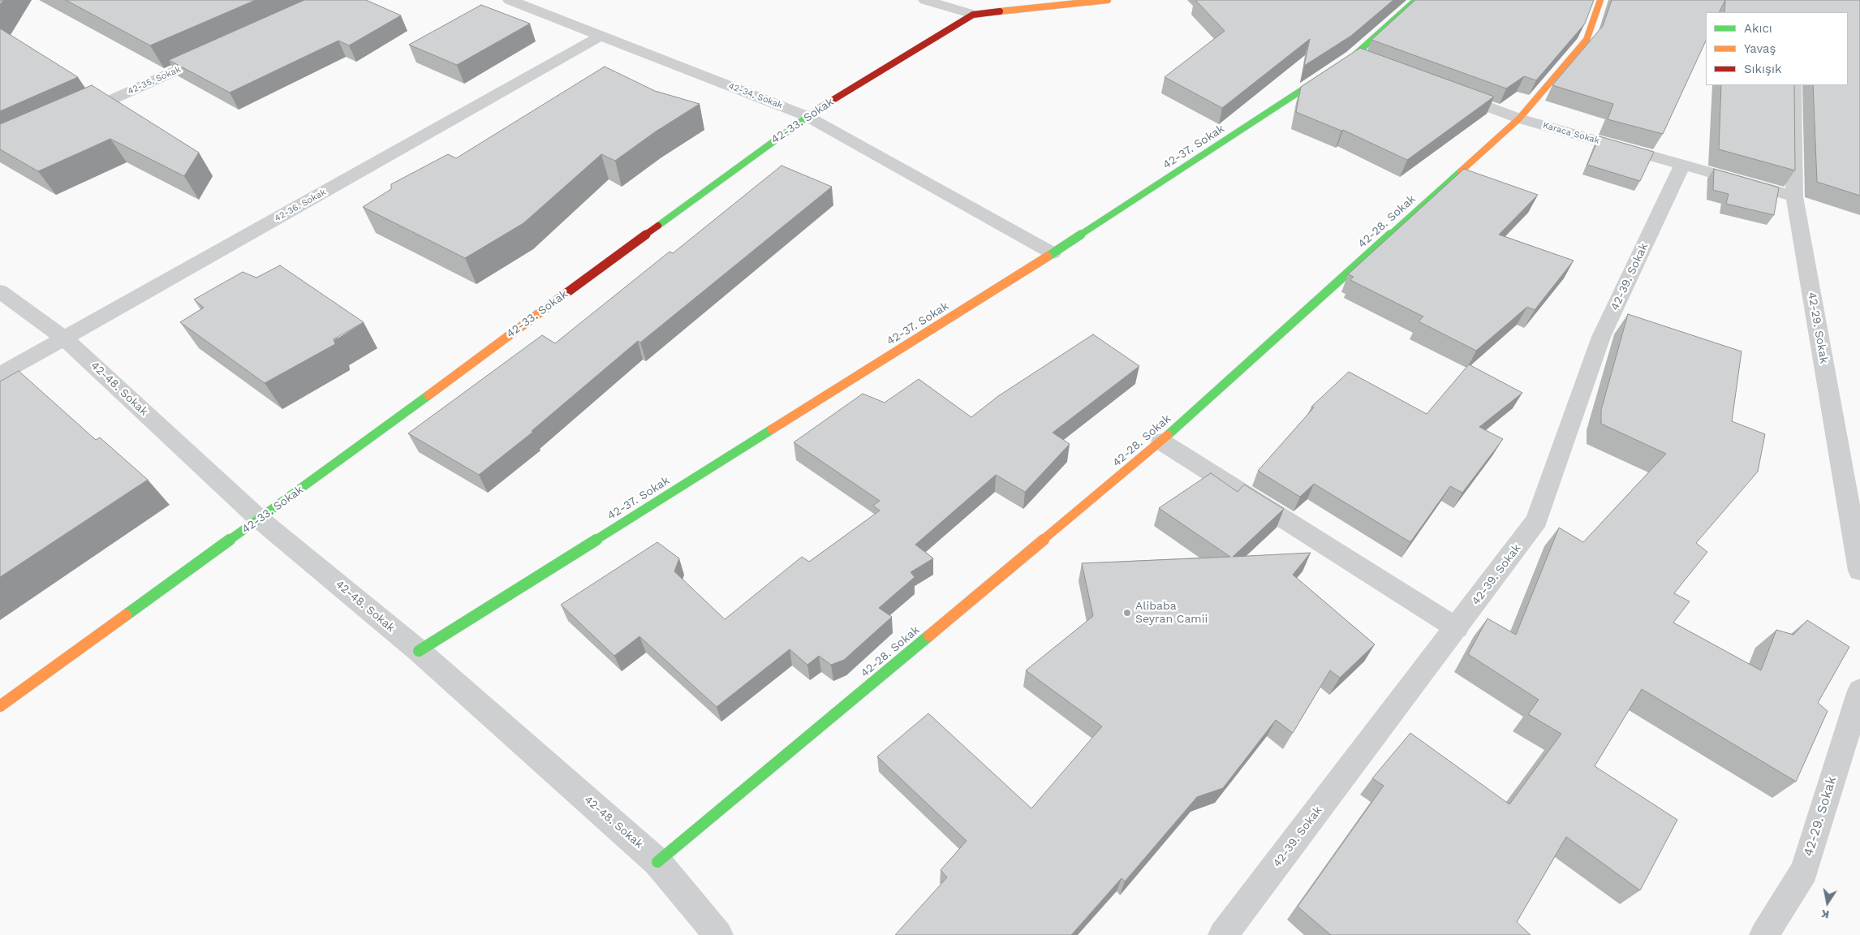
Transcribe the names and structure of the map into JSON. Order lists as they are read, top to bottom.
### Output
{
  "streets": {
    "street": [
      "42-35. Sokak",
      "42-34. Sokak",
      "42-33. Sokak",
      "Karaca Sokak",
      "42-37. Sokak",
      "42-36. Sokak",
      "42-28. Sokak",
      "42-39. Sokak",
      "42-29. Sokak",
      "42-48. Sokak"
    ]
  },
  "crossings": [
    ["42-34. Sokak", "42-33. Sokak"],
    ["42-34. Sokak", "42-37. Sokak"],
    ["42-34. Sokak", "42-36. Sokak"],
    ["42-33. Sokak", "42-48. Sokak"],
    ["Karaca Sokak", "42-28. Sokak"],
    ["Karaca Sokak", "42-39. Sokak"],
    ["Karaca Sokak", "42-29. Sokak"],
    ["42-37. Sokak", "42-48. Sokak"],
    ["42-36. Sokak", "42-48. Sokak"],
    ["42-28. Sokak", "42-48. Sokak"]
  ],
  "places": ["Alibaba Seyran Camii"],
  "legend": ["Akıcı", "Yavaş", "Sıkışık"],
  "north": "bottom"
}
